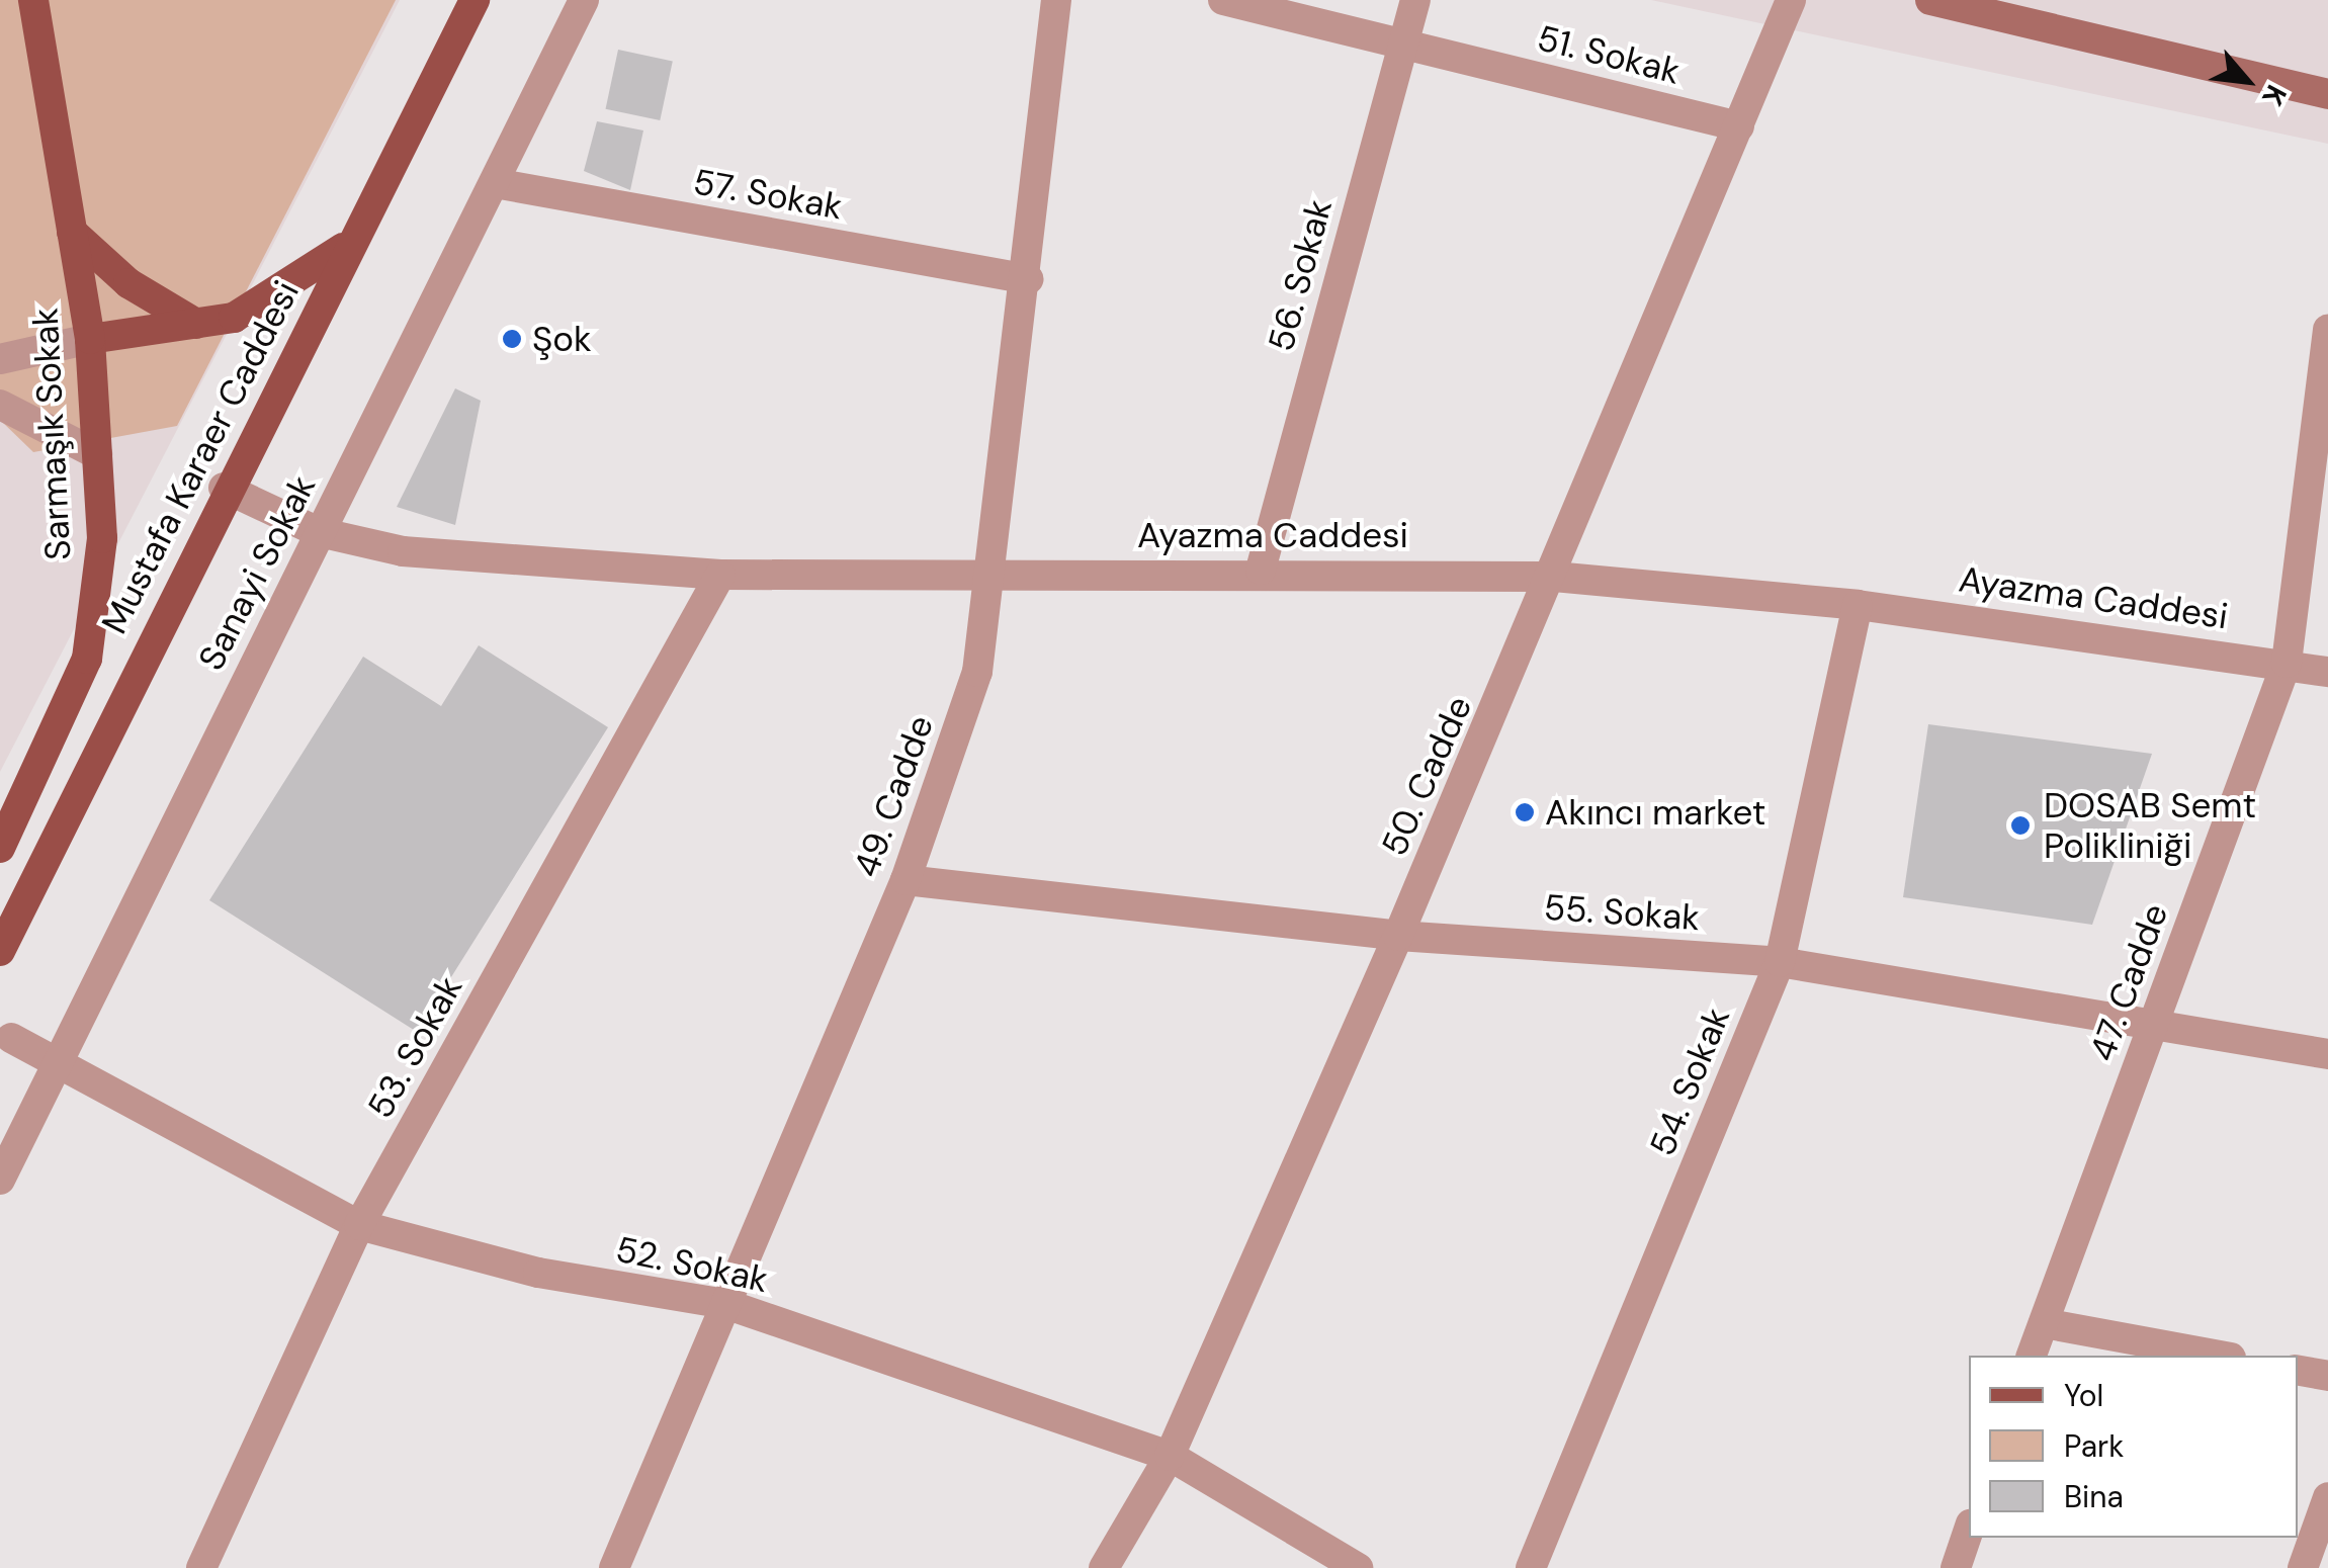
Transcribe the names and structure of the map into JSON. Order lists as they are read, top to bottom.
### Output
{
  "streets": {
    "main road": ["Sarmaşık Sokak", "Mustafa Karaer Caddesi"],
    "street": [
      "51. Sokak",
      "57. Sokak",
      "56. Sokak",
      "Ayazma Caddesi",
      "Sanayi Sokak",
      "50. Cadde",
      "49. Cadde",
      "55. Sokak",
      "47. Cadde",
      "53. Sokak",
      "54. Sokak",
      "52. Sokak"
    ]
  },
  "crossings": [
    ["51. Sokak", "56. Sokak"],
    ["51. Sokak", "50. Cadde"],
    ["57. Sokak", "Sanayi Sokak"],
    ["57. Sokak", "49. Cadde"],
    ["56. Sokak", "Ayazma Caddesi"],
    ["Mustafa Karaer Caddesi", "Ayazma Caddesi"],
    ["Ayazma Caddesi", "Sanayi Sokak"],
    ["Ayazma Caddesi", "50. Cadde"],
    ["Ayazma Caddesi", "49. Cadde"],
    ["Ayazma Caddesi", "47. Cadde"],
    ["Ayazma Caddesi", "53. Sokak"],
    ["Ayazma Caddesi", "54. Sokak"],
    ["Sanayi Sokak", "52. Sokak"],
    ["50. Cadde", "55. Sokak"],
    ["50. Cadde", "52. Sokak"],
    ["49. Cadde", "55. Sokak"],
    ["49. Cadde", "52. Sokak"],
    ["55. Sokak", "47. Cadde"],
    ["55. Sokak", "54. Sokak"],
    ["53. Sokak", "52. Sokak"]
  ],
  "places": ["Şok", "Akıncı market", "DOSAB Semt Polikliniği"],
  "legend": ["Yol", "Park", "Bina"],
  "north": "bottom right"
}
